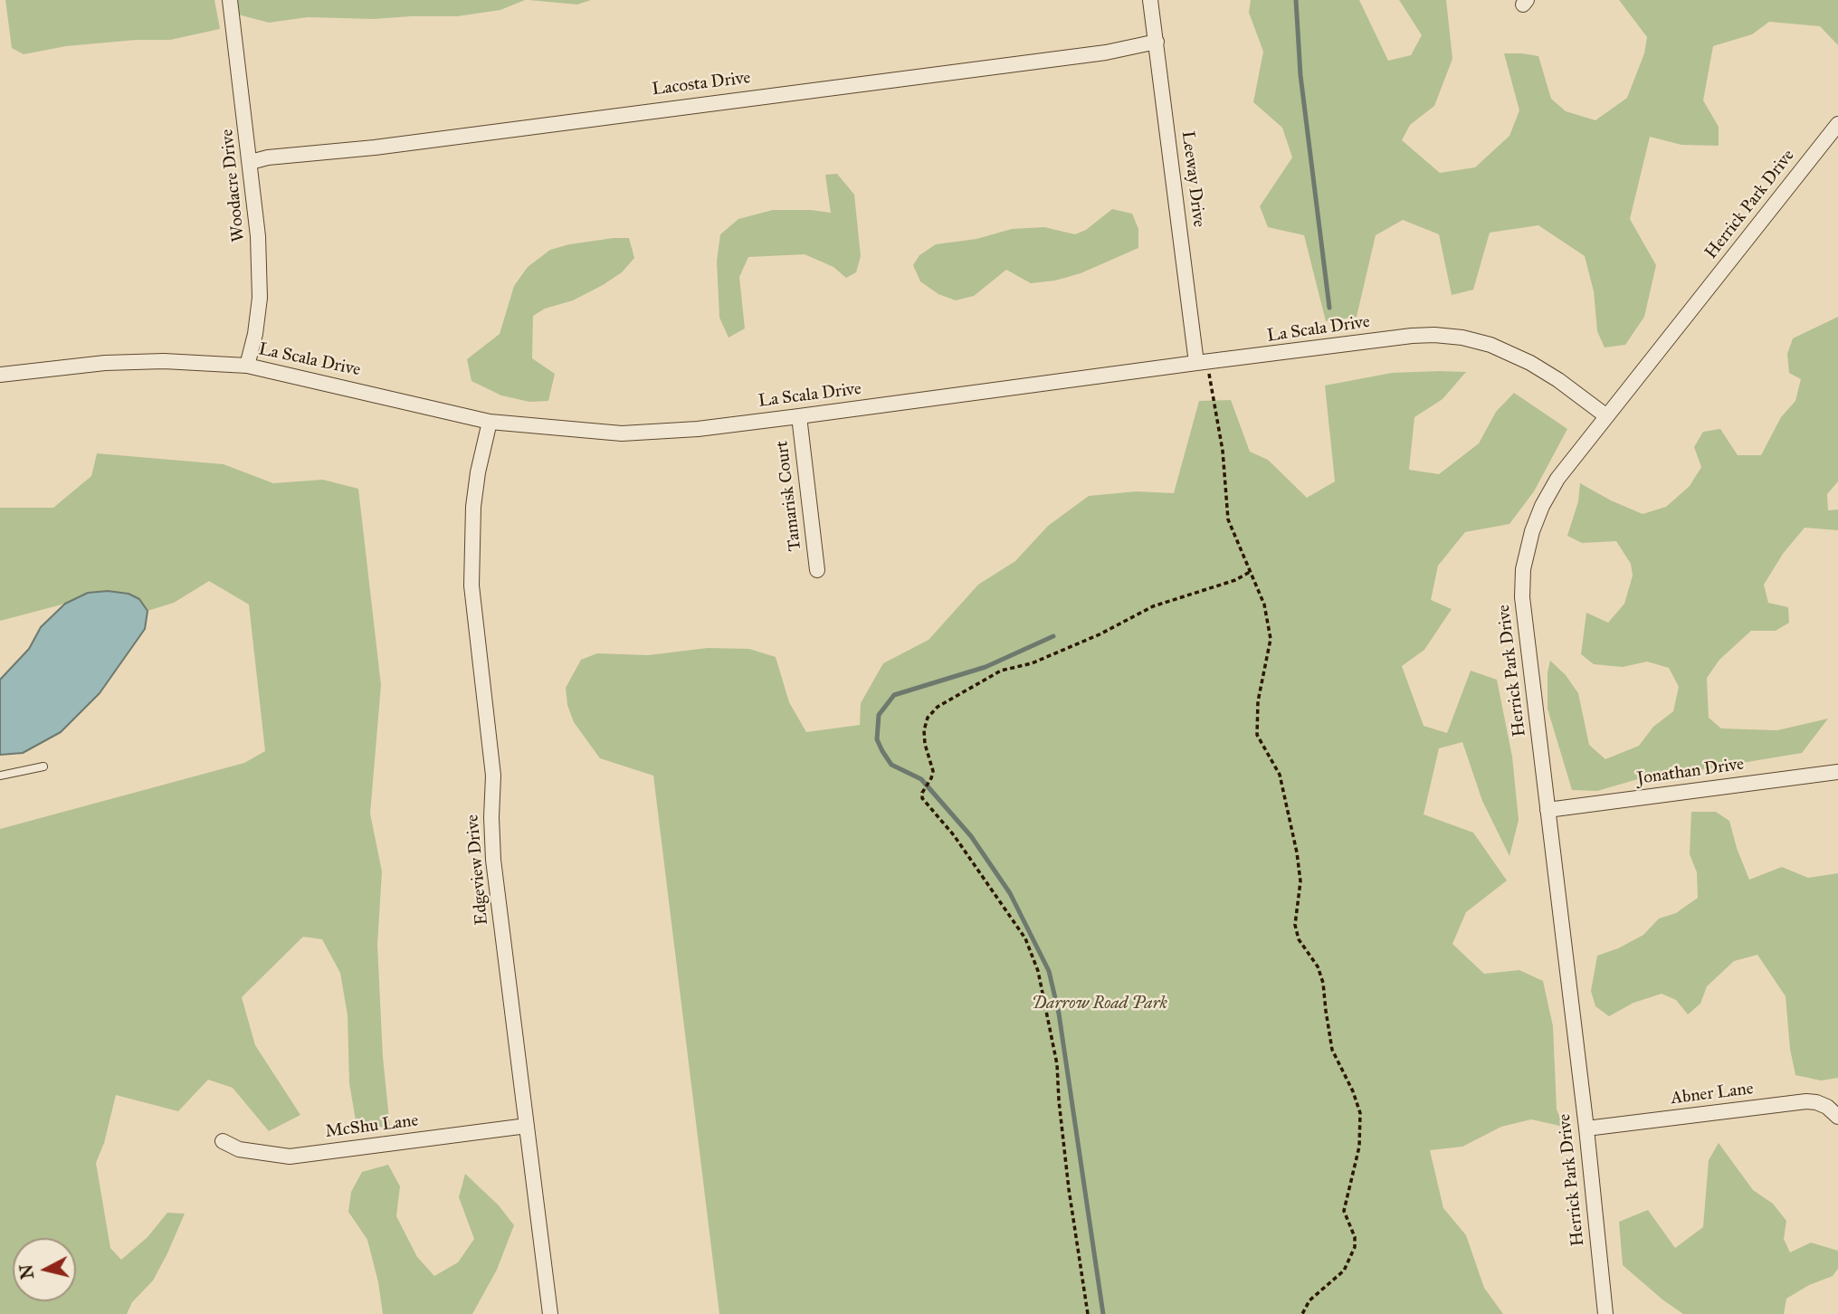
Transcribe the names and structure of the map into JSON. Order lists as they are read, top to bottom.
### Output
{
  "streets": {
    "street": [
      "Lacosta Drive",
      "Leeway Drive",
      "Woodacre Drive",
      "Herrick Park Drive",
      "La Scala Drive",
      "Tamarisk Court",
      "Jonathan Drive",
      "Edgeview Drive",
      "Abner Lane",
      "McShu Lane"
    ]
  },
  "crossings": [
    ["Lacosta Drive", "Leeway Drive"],
    ["Lacosta Drive", "Woodacre Drive"],
    ["Leeway Drive", "La Scala Drive"],
    ["Woodacre Drive", "La Scala Drive"],
    ["Herrick Park Drive", "La Scala Drive"],
    ["Herrick Park Drive", "Jonathan Drive"],
    ["Herrick Park Drive", "Abner Lane"],
    ["La Scala Drive", "Tamarisk Court"],
    ["La Scala Drive", "Edgeview Drive"],
    ["Edgeview Drive", "McShu Lane"]
  ],
  "parks": ["Darrow Road Park"],
  "north": "left"
}
